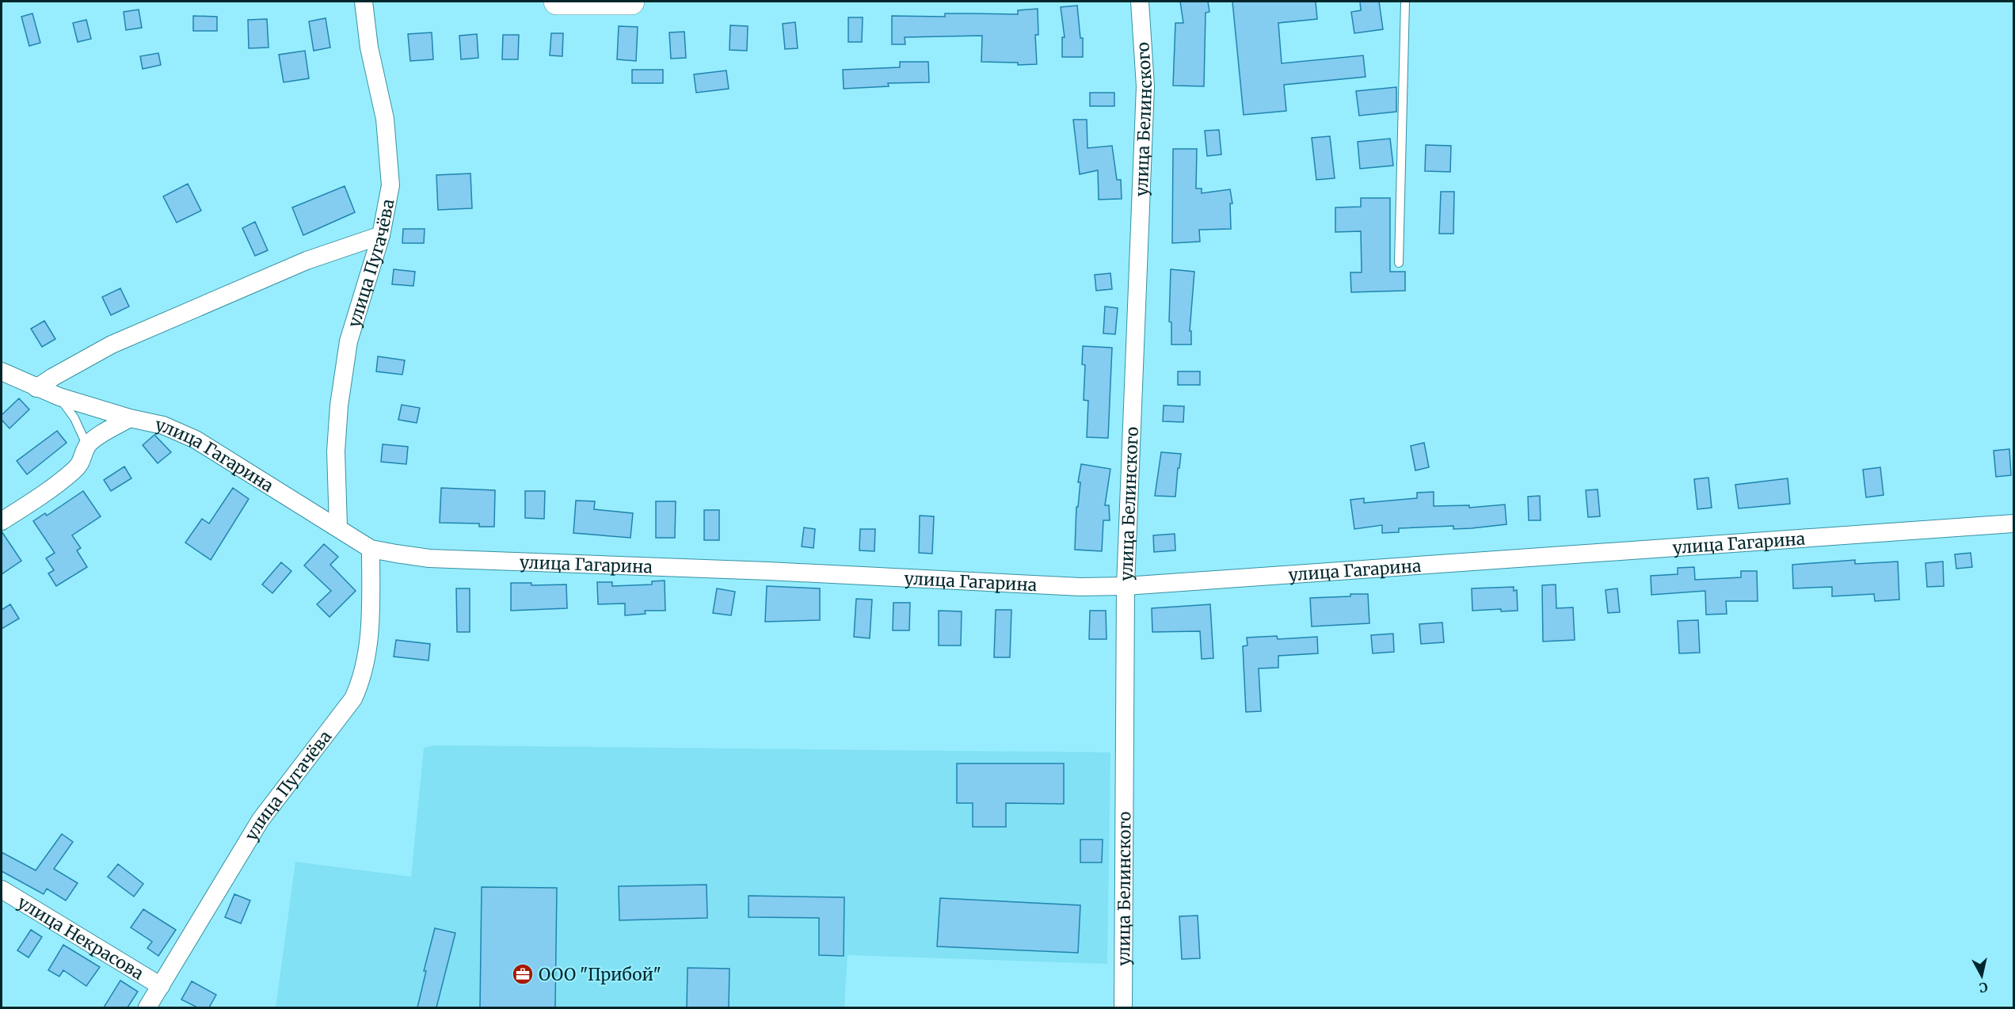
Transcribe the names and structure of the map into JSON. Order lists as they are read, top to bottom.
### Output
{
  "streets": {
    "street": [
      "улица Белинского",
      "улица Пугачёва",
      "улица Гагарина",
      "улица Некрасова"
    ]
  },
  "crossings": [
    ["улица Белинского", "улица Гагарина"],
    ["улица Пугачёва", "улица Гагарина"],
    ["улица Пугачёва", "улица Некрасова"]
  ],
  "places": {
    "office": ["ООО \"Прибой\""]
  },
  "north": "bottom"
}
